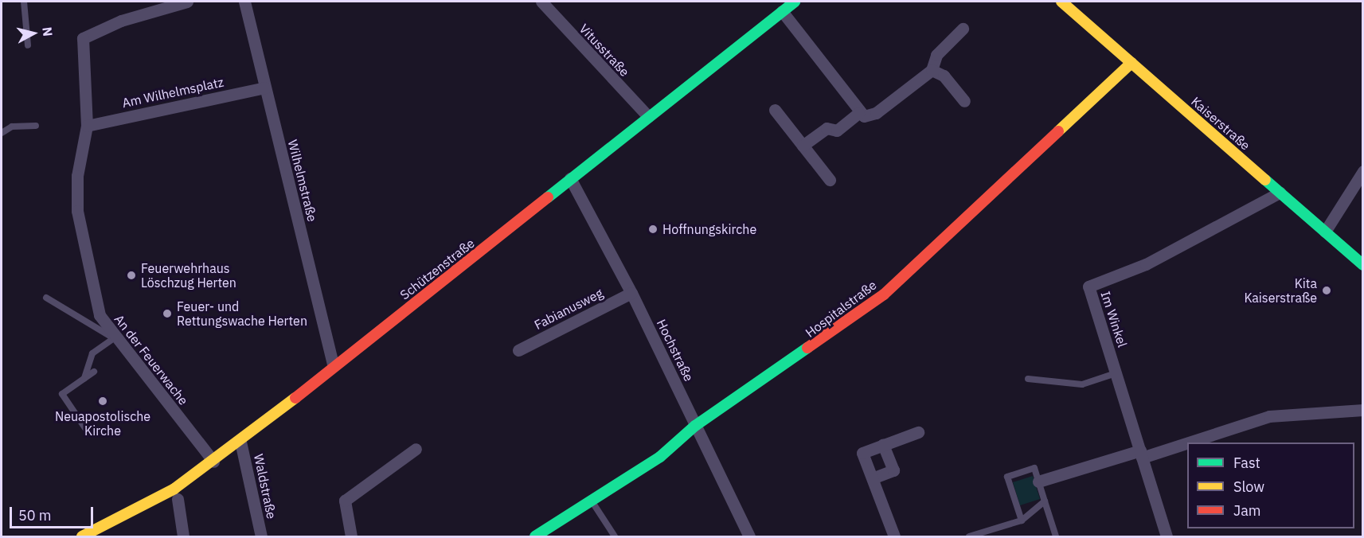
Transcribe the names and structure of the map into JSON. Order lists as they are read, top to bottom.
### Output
{
  "streets": {
    "main road": ["Kaiserstraße", "Schützenstraße", "Hospitalstraße"],
    "street": [
      "Vitusstraße",
      "Am Wilhelmsplatz",
      "Wilhelmstraße",
      "Fabianusweg",
      "Im Winkel",
      "Hochstraße",
      "An der Feuerwache",
      "Waldstraße"
    ]
  },
  "crossings": [
    ["Vitusstraße", "Schützenstraße"],
    ["Am Wilhelmsplatz", "Wilhelmstraße"],
    ["Am Wilhelmsplatz", "An der Feuerwache"],
    ["Kaiserstraße", "Hospitalstraße"],
    ["Kaiserstraße", "Im Winkel"],
    ["Wilhelmstraße", "Schützenstraße"],
    ["Schützenstraße", "Hochstraße"],
    ["Schützenstraße", "An der Feuerwache"],
    ["Schützenstraße", "Waldstraße"],
    ["Fabianusweg", "Hochstraße"],
    ["Hospitalstraße", "Hochstraße"]
  ],
  "places": [
    "Hoffnungskirche",
    "Feuerwehrhaus Löschzug Herten",
    "Kita Kaiserstraße",
    "Feuer- und Rettungswache Herten",
    "Neuapostolische Kirche"
  ],
  "legend": ["Fast", "Slow", "Jam"],
  "scale_bar": "50 m",
  "north": "right"
}
